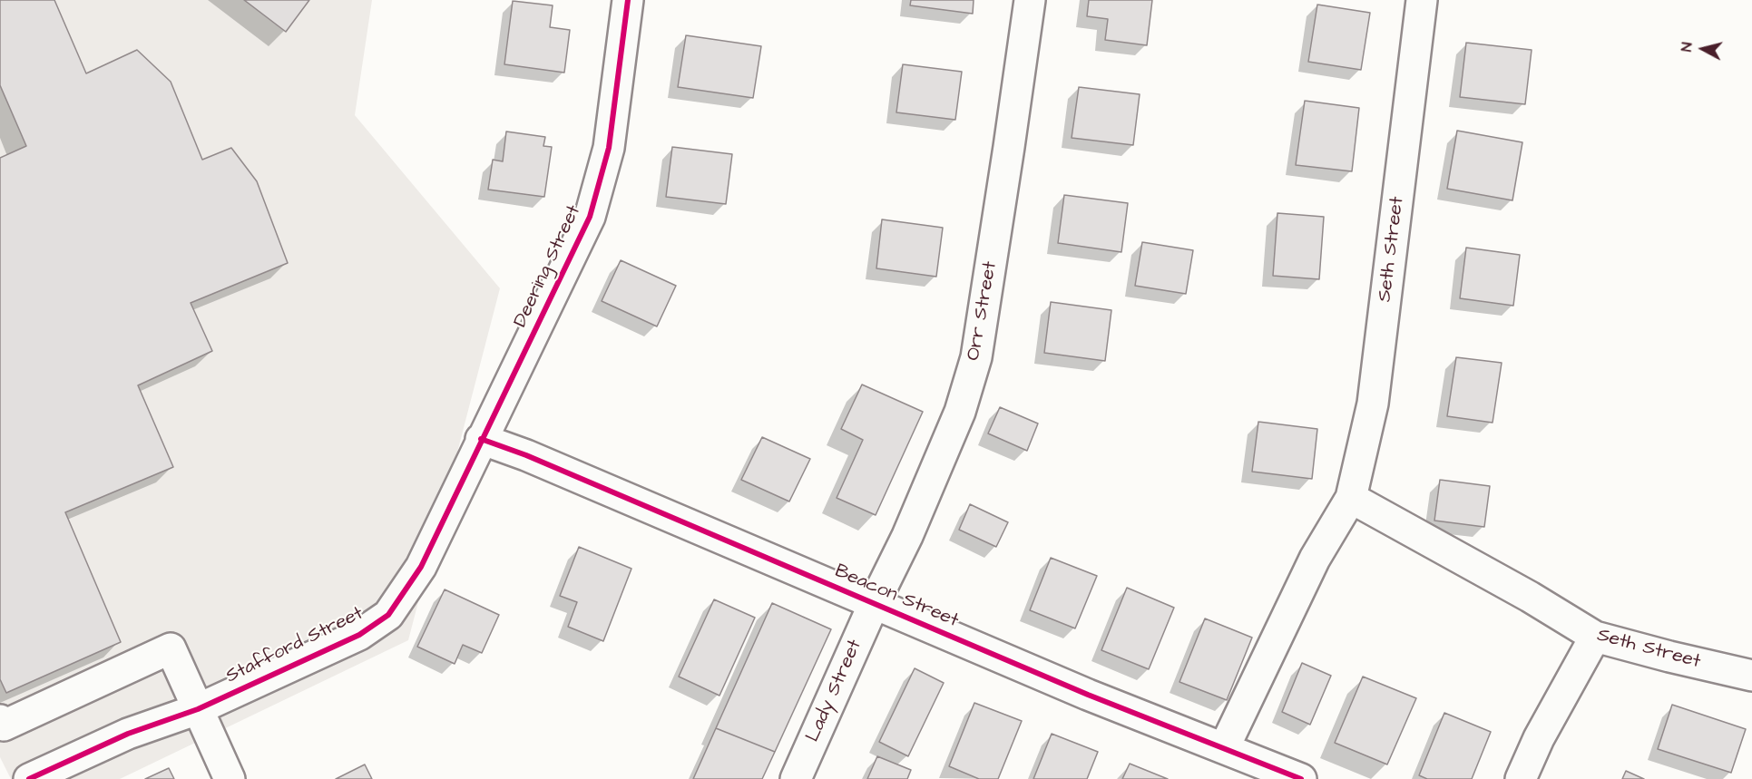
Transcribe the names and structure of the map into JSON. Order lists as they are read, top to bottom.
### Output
{
  "streets": {
    "street": [
      "Seth Street",
      "Deering Street",
      "Orr Street",
      "Beacon Street",
      "Stafford Street",
      "Lady Street"
    ]
  },
  "crossings": [
    ["Seth Street", "Beacon Street"],
    ["Deering Street", "Beacon Street"],
    ["Deering Street", "Stafford Street"],
    ["Orr Street", "Beacon Street"],
    ["Orr Street", "Lady Street"],
    ["Beacon Street", "Stafford Street"],
    ["Beacon Street", "Lady Street"]
  ],
  "north": "left"
}
